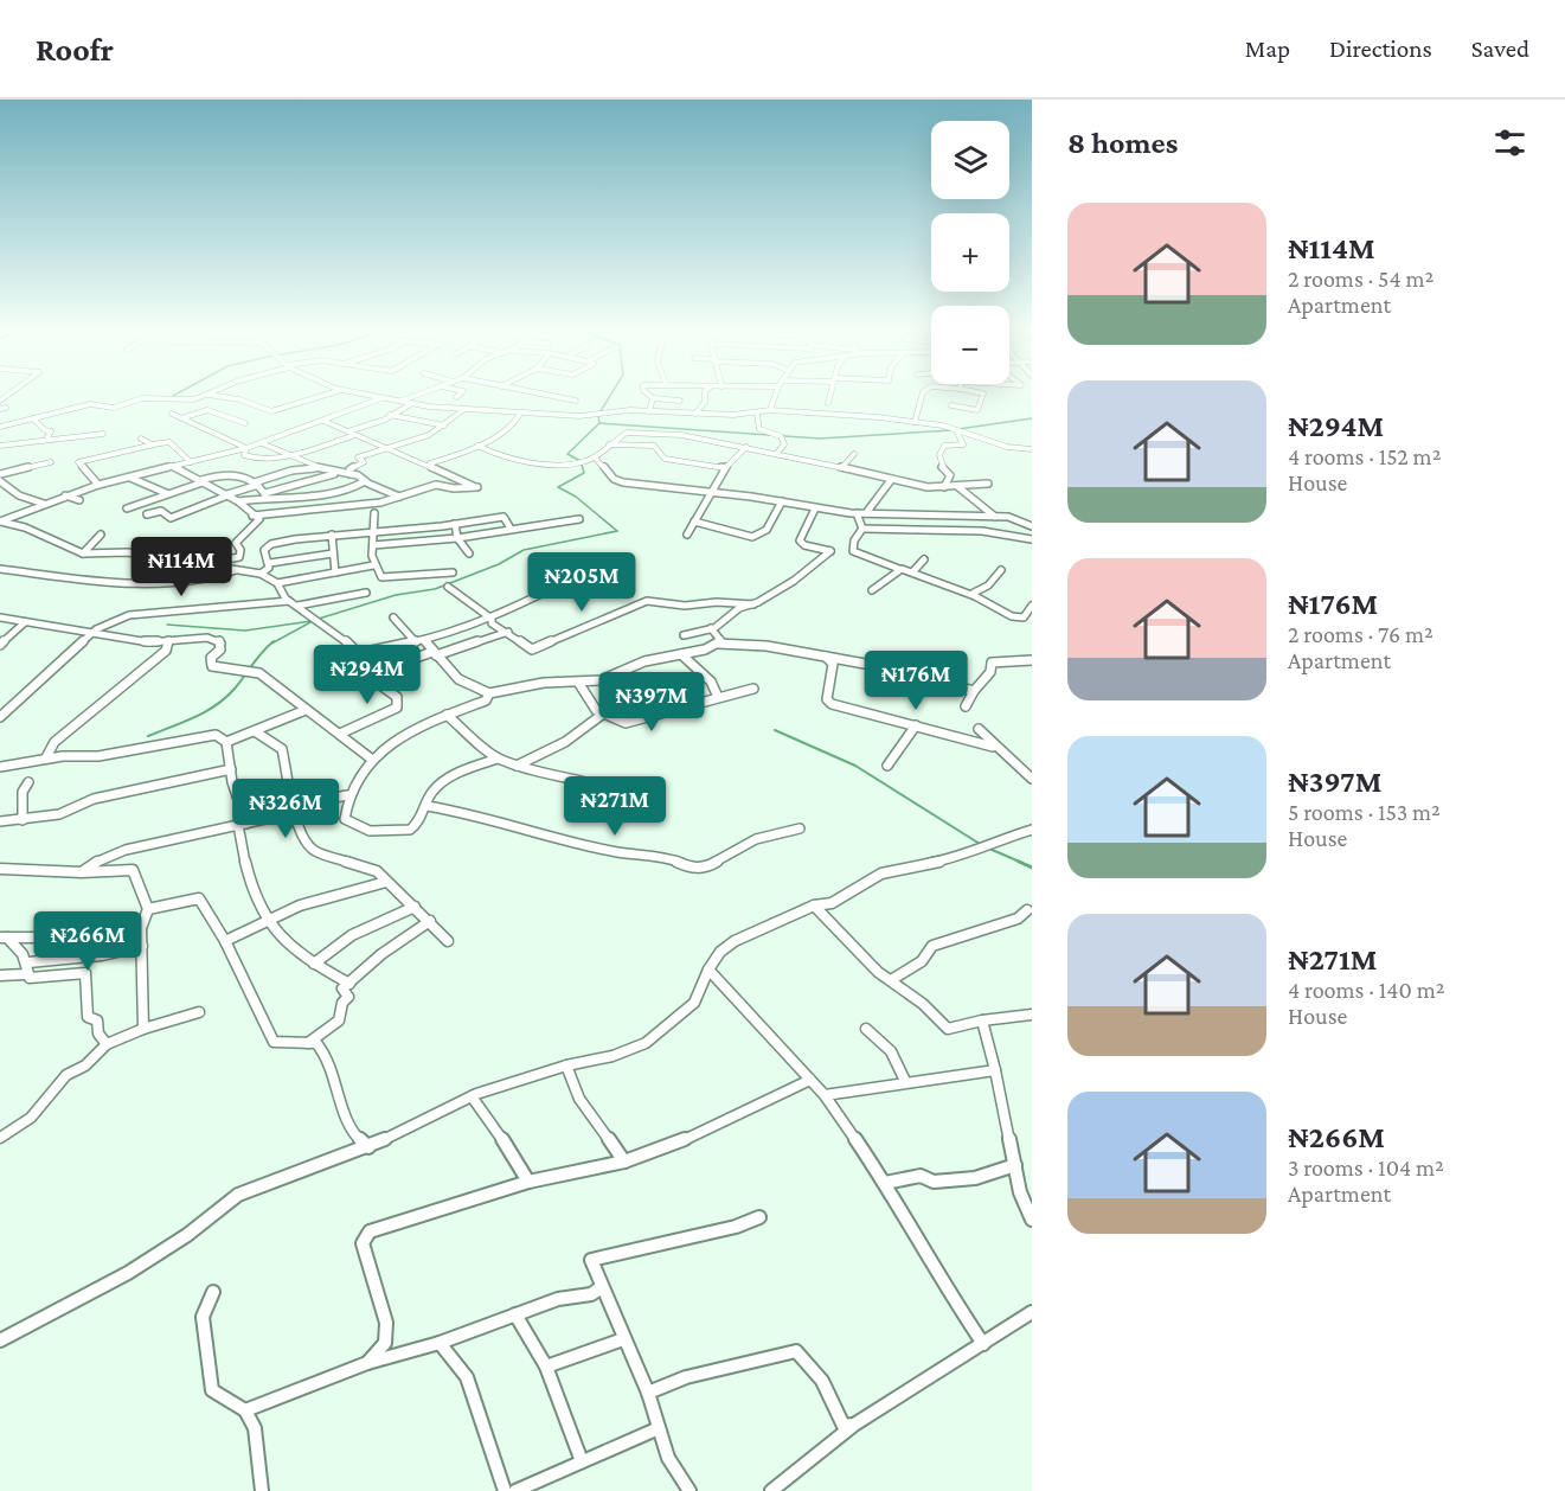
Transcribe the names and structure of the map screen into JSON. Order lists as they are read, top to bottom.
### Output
{
  "page": {
    "header": "Roofr",
    "nav": ["Map", "Directions", "Saved"],
    "heading": "8 homes",
    "map_buttons": ["+", "−"],
    "list": [
      {
        "name": "₦114M",
        "note": "2 rooms · 54 m² · Apartment"
      },
      {
        "name": "₦294M",
        "note": "4 rooms · 152 m² · House"
      },
      {
        "name": "₦176M",
        "note": "2 rooms · 76 m² · Apartment"
      },
      {
        "name": "₦397M",
        "note": "5 rooms · 153 m² · House"
      },
      {
        "name": "₦271M",
        "note": "4 rooms · 140 m² · House"
      },
      {
        "name": "₦266M",
        "note": "3 rooms · 104 m² · Apartment"
      }
    ],
    "price": [
      "₦114M",
      "₦205M",
      "₦294M",
      "₦176M",
      "₦397M",
      "₦271M",
      "₦326M",
      "₦266M"
    ]
  }
}
